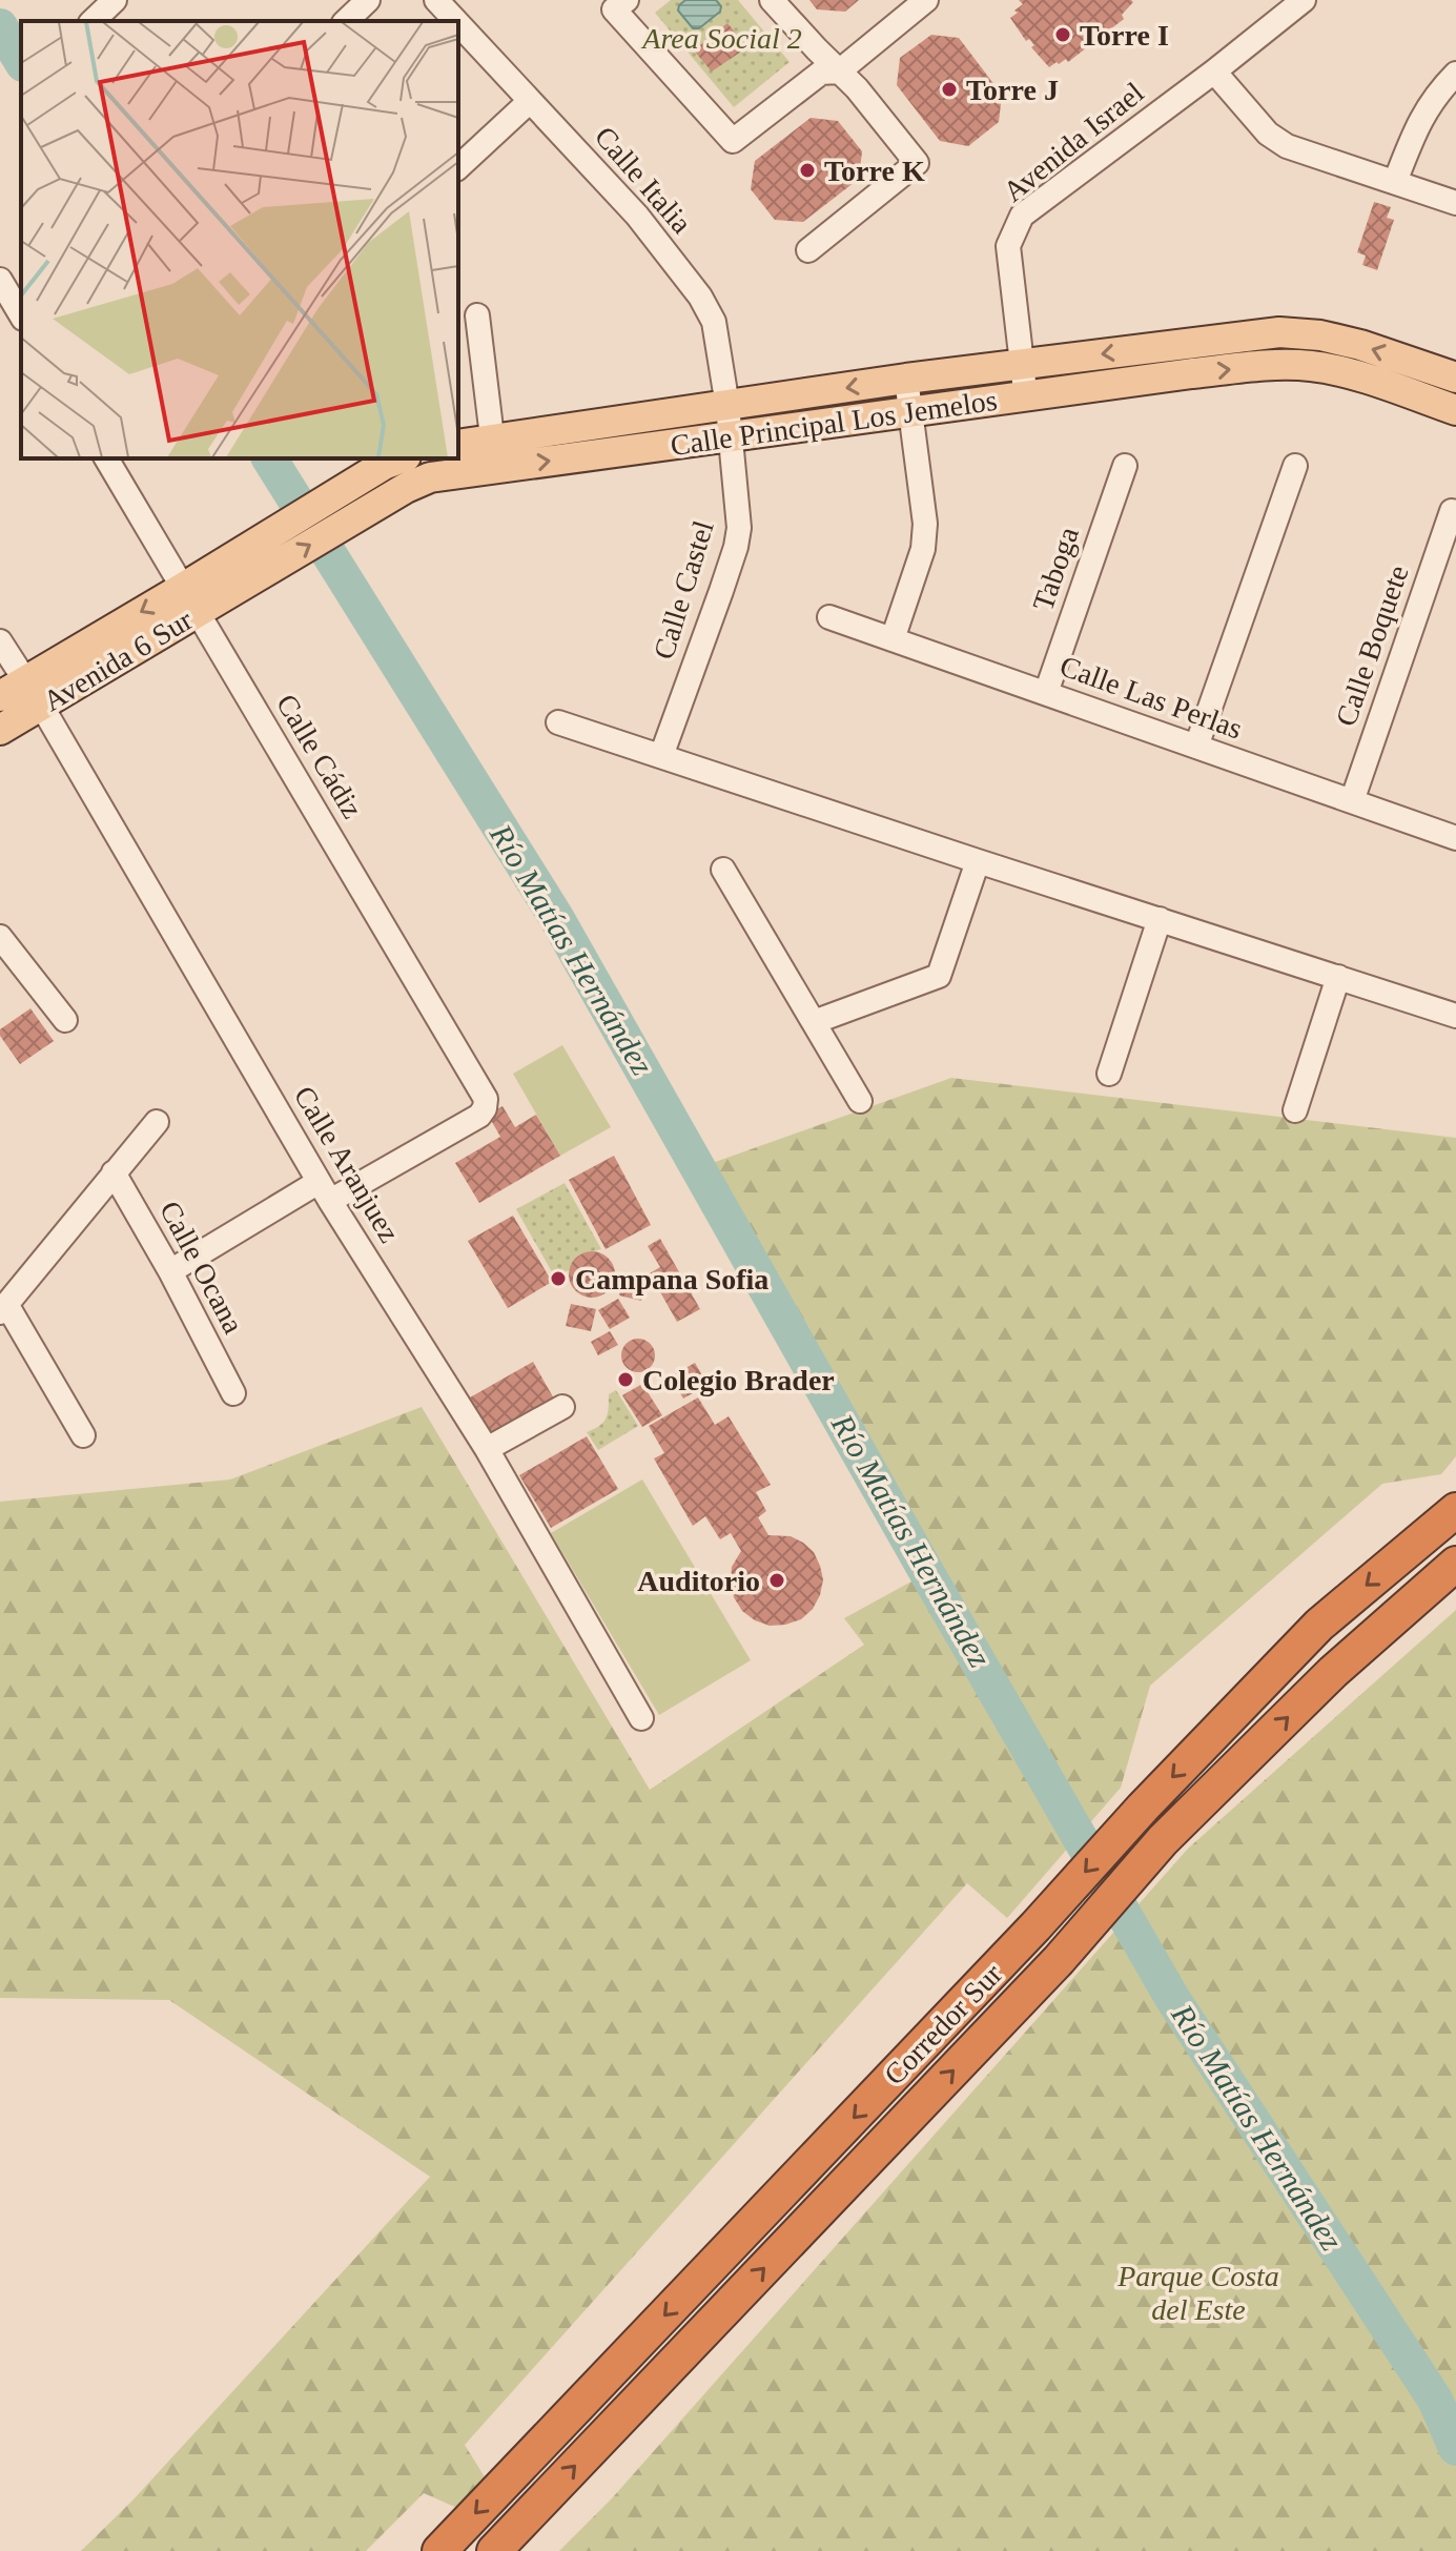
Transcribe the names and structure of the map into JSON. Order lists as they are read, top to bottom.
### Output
{
  "streets": {
    "highway": ["Corredor Sur"],
    "main road": ["Calle Principal Los Jemelos", "Avenida 6 Sur"],
    "street": [
      "Avenida Israel",
      "Calle Italia",
      "Taboga",
      "Calle Castel",
      "Calle Boquete",
      "Calle Las Perlas",
      "Calle Cádiz",
      "Calle Aranjuez",
      "Calle Ocana"
    ]
  },
  "crossings": [
    ["Avenida Israel", "Calle Principal Los Jemelos"],
    ["Calle Italia", "Calle Principal Los Jemelos"],
    ["Calle Italia", "Calle Castel"],
    ["Calle Principal Los Jemelos", "Calle Castel"],
    ["Calle Principal Los Jemelos", "Avenida 6 Sur"],
    ["Taboga", "Calle Las Perlas"],
    ["Calle Boquete", "Calle Las Perlas"],
    ["Avenida 6 Sur", "Calle Cádiz"],
    ["Avenida 6 Sur", "Calle Aranjuez"],
    ["Calle Cádiz", "Calle Aranjuez"]
  ],
  "water": ["Río Matías Hernández"],
  "parks": ["Area Social 2", "Parque Costa del Este"],
  "places": [
    "Torre I",
    "Torre J",
    "Torre K",
    "Campana Sofia",
    "Colegio Brader",
    "Auditorio"
  ]
}
